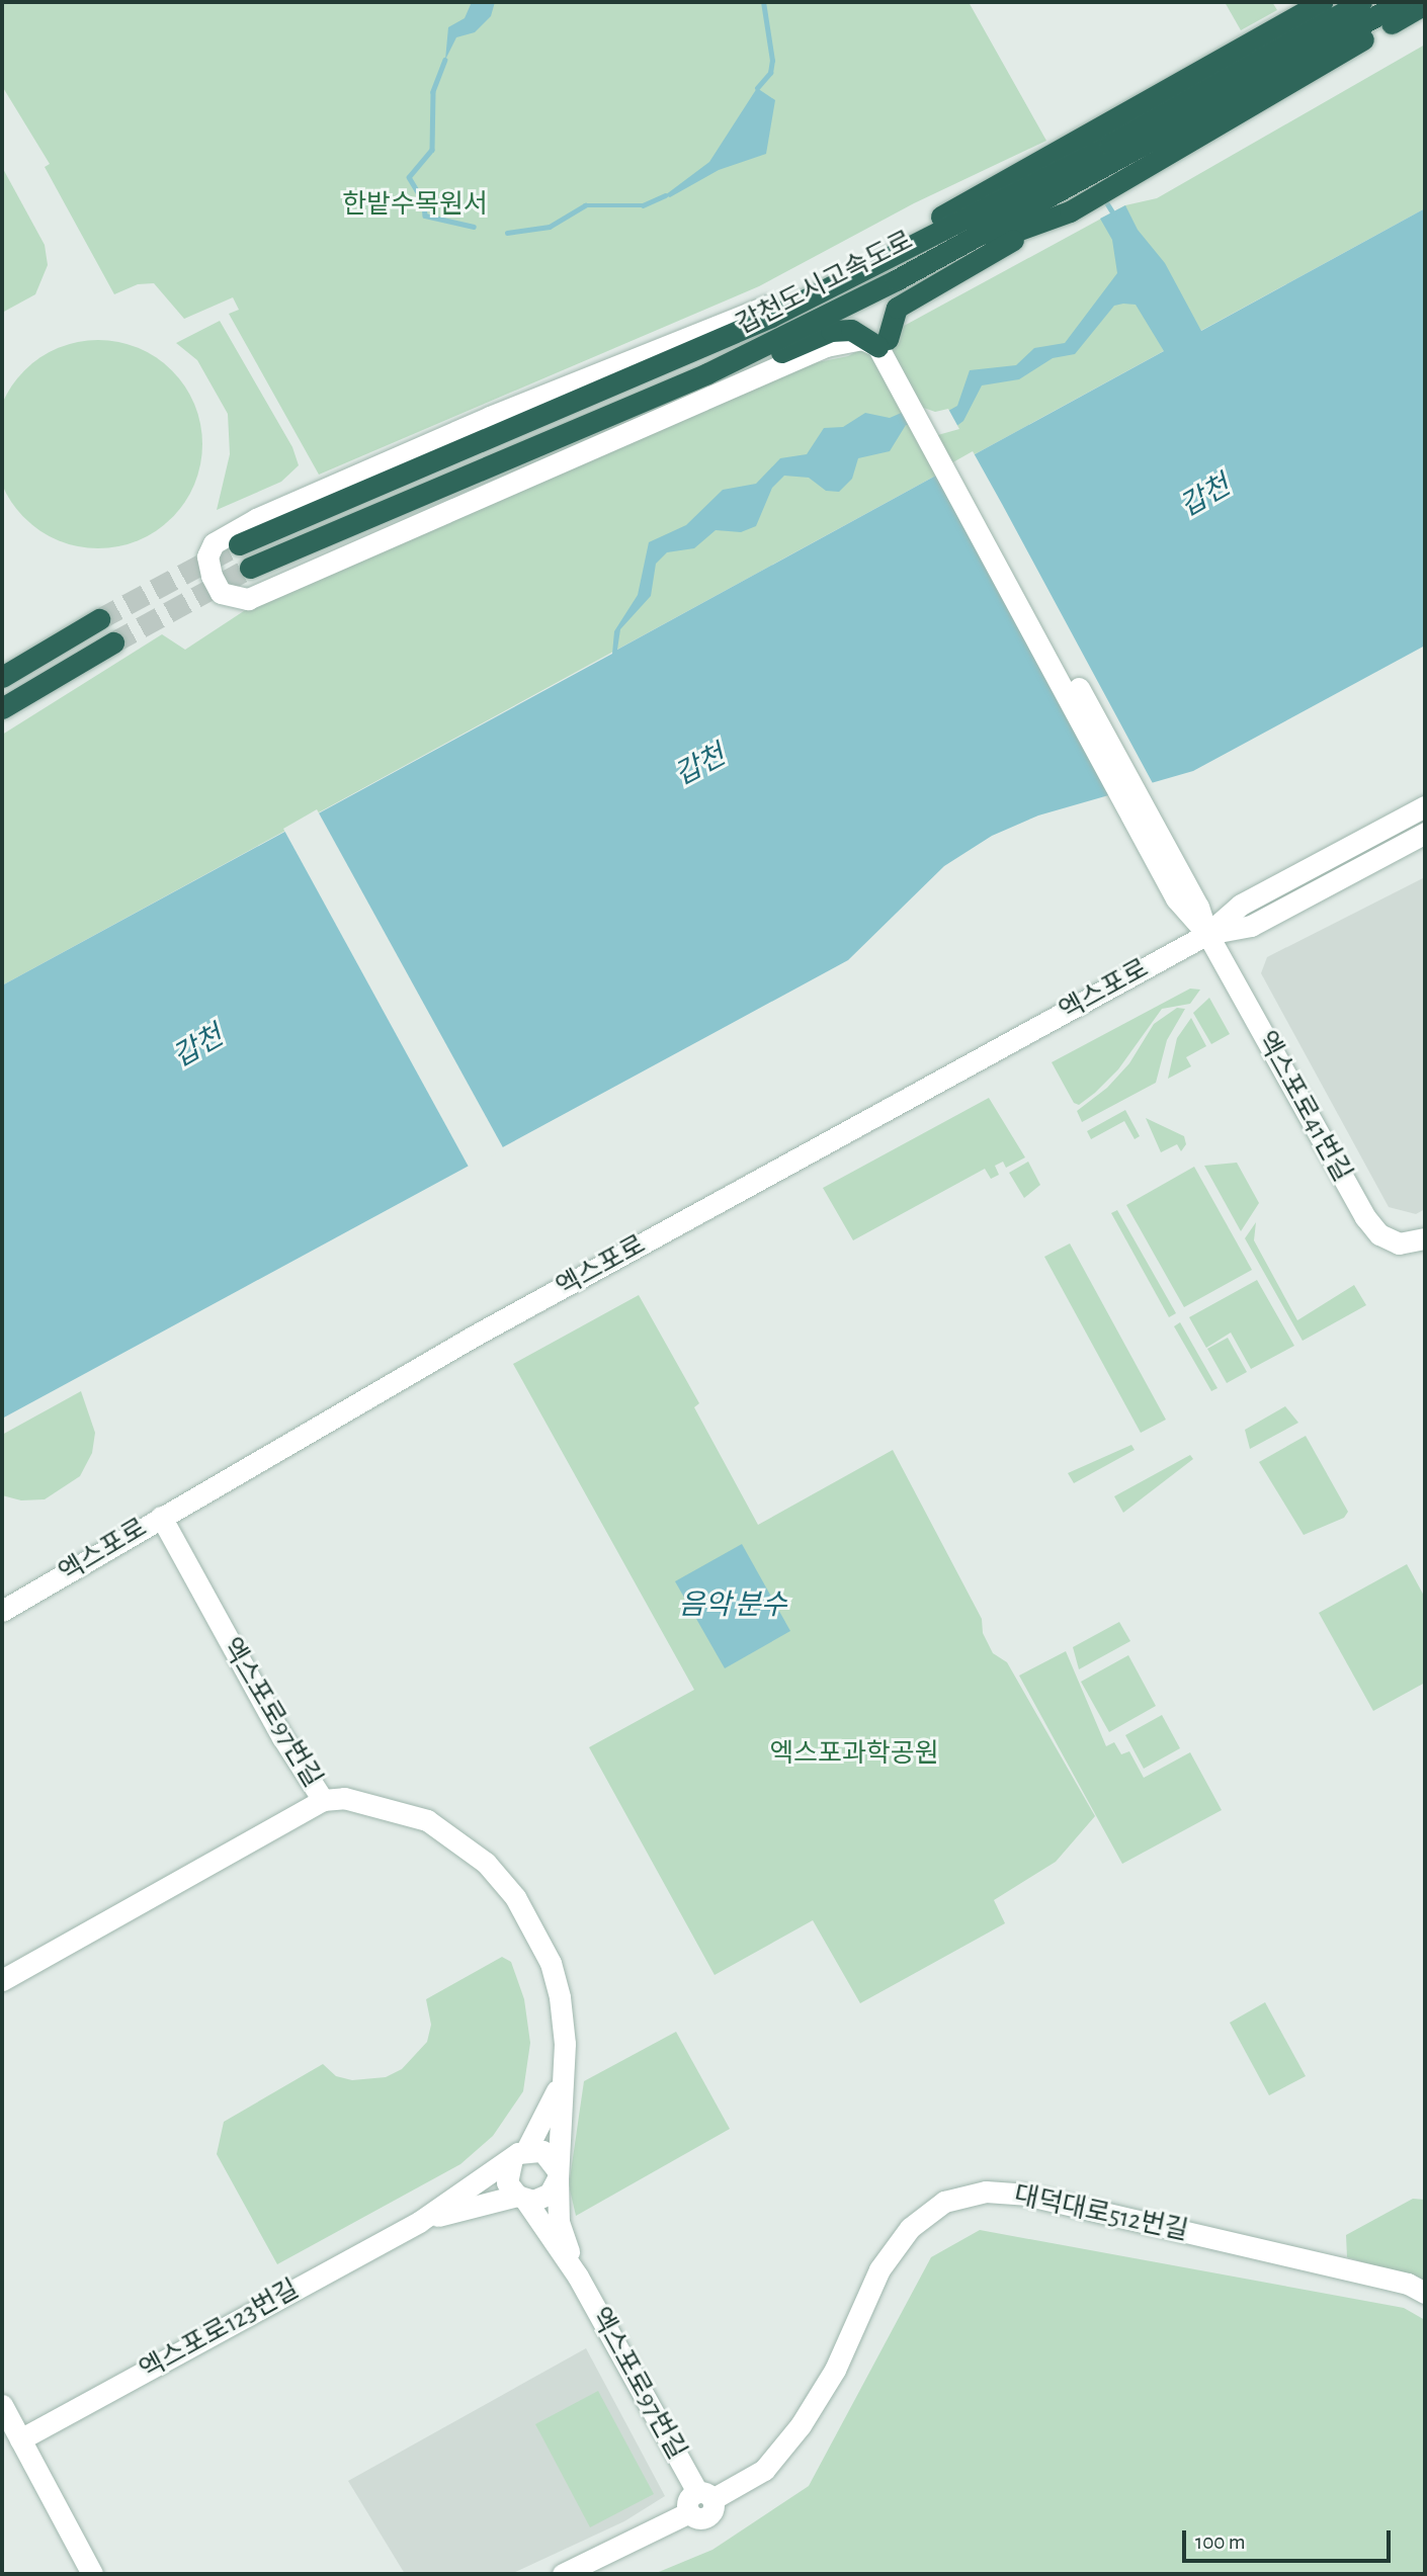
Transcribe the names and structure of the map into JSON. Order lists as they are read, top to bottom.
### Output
{
  "streets": {
    "highway": ["갑천도시고속도로"],
    "street": [
      "엑스포로",
      "엑스포로41번길",
      "엑스포로97번길",
      "대덕대로512번길",
      "엑스포로123번길"
    ]
  },
  "crossings": [
    ["엑스포로", "엑스포로41번길"],
    ["엑스포로", "엑스포로97번길"],
    ["엑스포로97번길", "대덕대로512번길"]
  ],
  "water": ["갑천", "음악 분수"],
  "parks": ["한밭수목원서", "엑스포과학공원"],
  "scale_bar": "100 m"
}
